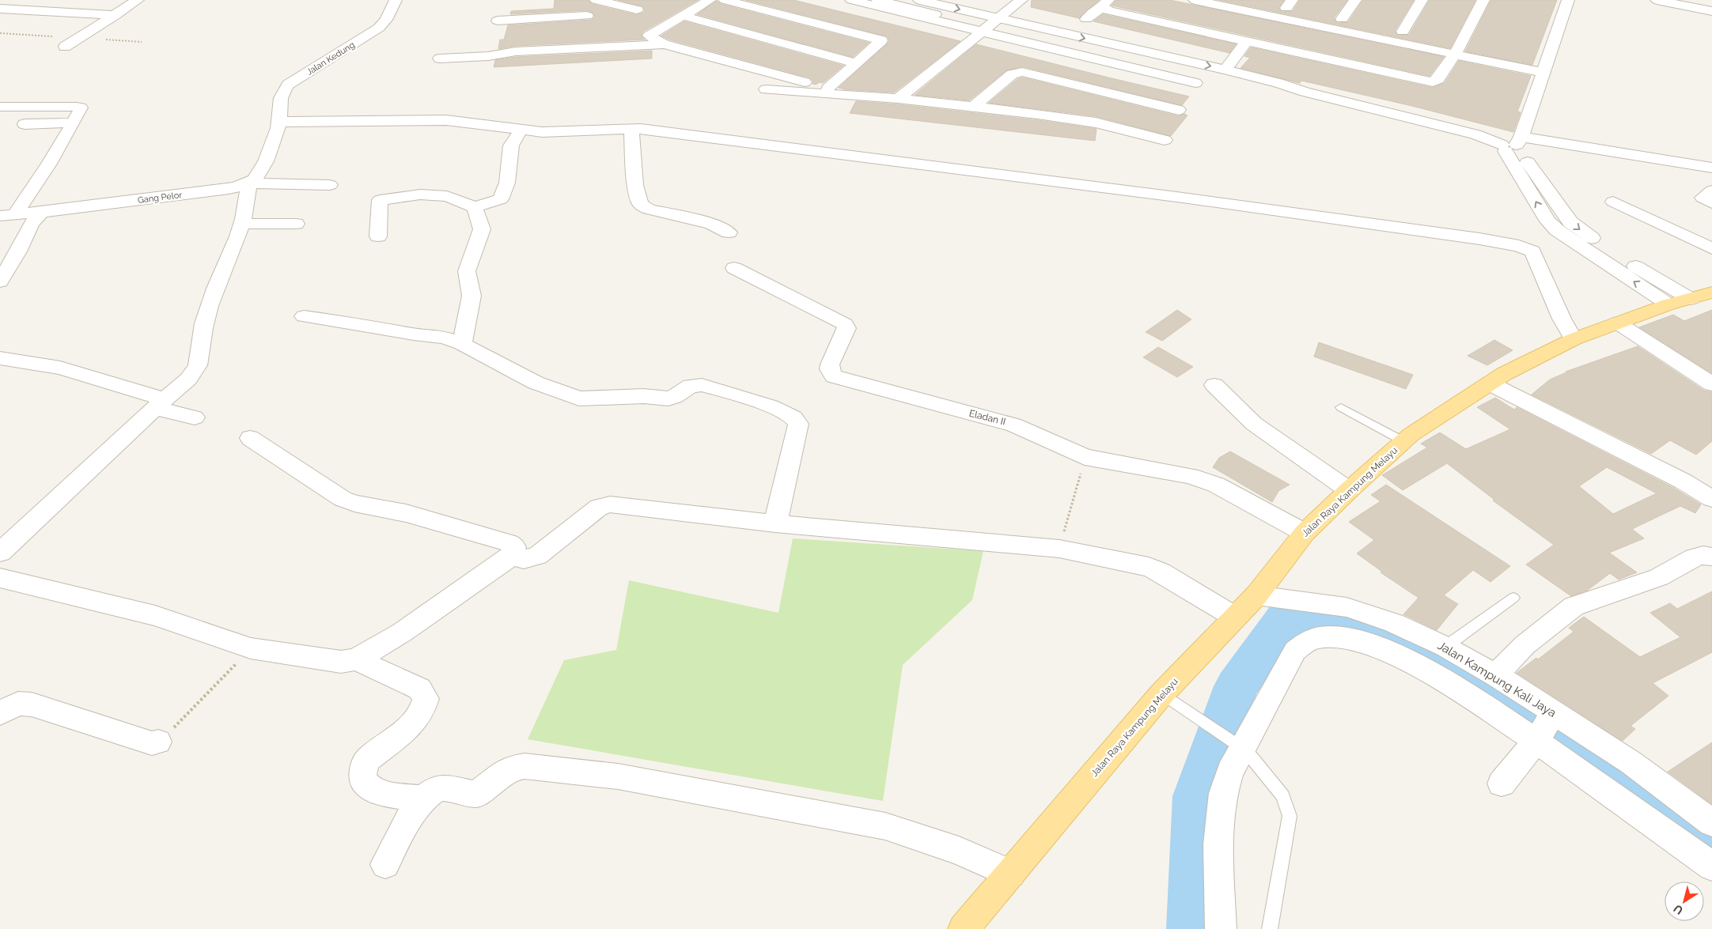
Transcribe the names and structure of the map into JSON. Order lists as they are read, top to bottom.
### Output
{
  "streets": {
    "main road": ["Jalan Raya Kampung Melayu"],
    "street": [
      "Jalan Kedung",
      "Gang Pelor",
      "Eladan II",
      "Jalan Kampung Kali Jaya"
    ]
  },
  "crossings": [
    ["Jalan Kedung", "Gang Pelor"],
    ["Eladan II", "Jalan Raya Kampung Melayu"],
    ["Jalan Raya Kampung Melayu", "Jalan Kampung Kali Jaya"]
  ],
  "north": "bottom left"
}
